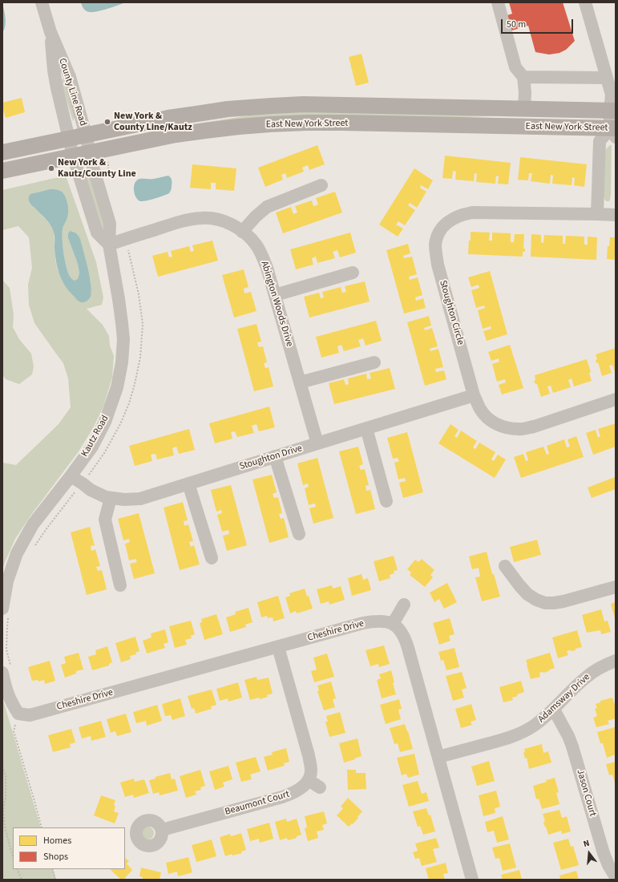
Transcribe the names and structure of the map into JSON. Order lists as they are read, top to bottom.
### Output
{
  "streets": {
    "main road": ["East New York Street"],
    "street": [
      "County Line Road",
      "Abington Woods Drive",
      "Stoughton Circle",
      "Kautz Road",
      "Stoughton Drive",
      "Cheshire Drive",
      "Adamsway Drive",
      "Jason Court",
      "Beaumont Court"
    ]
  },
  "crossings": [
    ["County Line Road", "East New York Street"],
    ["County Line Road", "Kautz Road"],
    ["East New York Street", "Kautz Road"],
    ["Abington Woods Drive", "Kautz Road"],
    ["Abington Woods Drive", "Stoughton Drive"],
    ["Stoughton Circle", "Stoughton Drive"],
    ["Kautz Road", "Stoughton Drive"],
    ["Adamsway Drive", "Jason Court"]
  ],
  "places": ["New York & County Line/Kautz", "New York & Kautz/County Line"],
  "legend": ["Homes", "Shops"],
  "scale_bar": "50 m",
  "north": "top"
}
